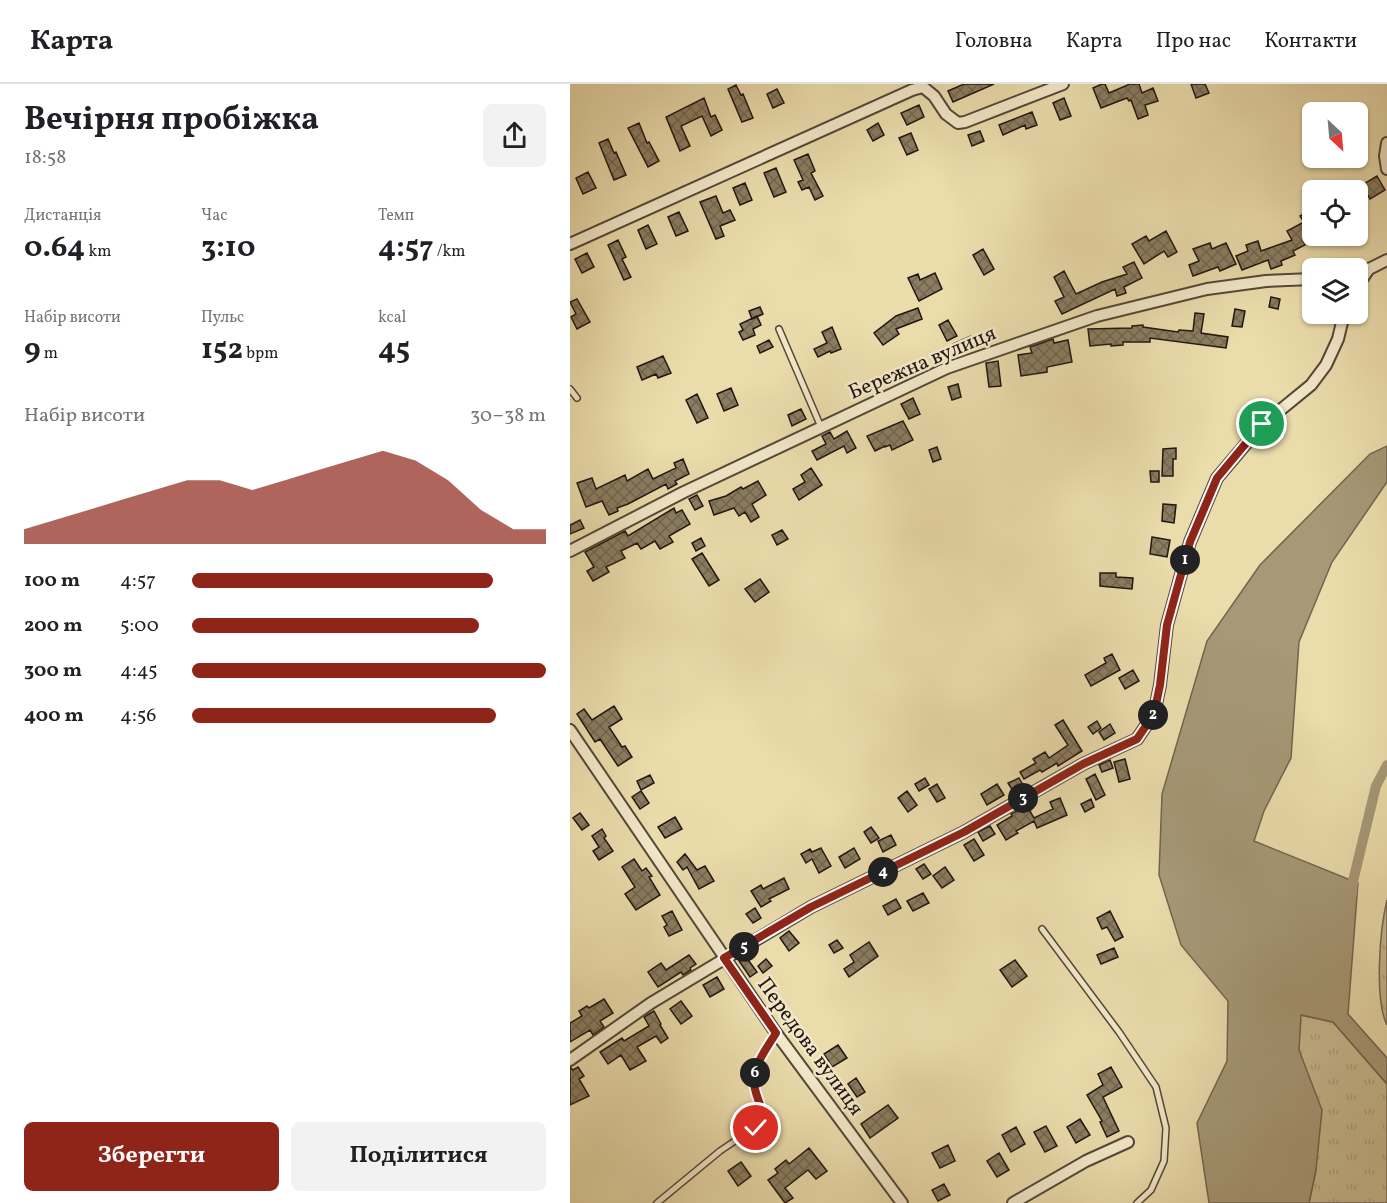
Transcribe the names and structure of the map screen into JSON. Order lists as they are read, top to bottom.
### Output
{
  "streets": {
    "street": ["Бережна вулиця", "Передова вулиця"]
  },
  "north": "bottom right",
  "page": {
    "header": "Карта",
    "nav": [
      "Головна",
      "Карта",
      "Про нас",
      "Контакти"
    ],
    "heading": ["Вечірня пробіжка", "18:58"],
    "stats": [
      ["Дистанція", "0.64 km"],
      ["Час", "3:10"],
      ["Темп", "4:57 /km"],
      ["Набір висоти", "9 m"],
      ["Пульс", "152 bpm"],
      ["kcal", "45"]
    ],
    "chart": ["Набір висоти", "30–38 m"],
    "pins": [
      "1",
      "2",
      "3",
      "4",
      "5",
      "6"
    ],
    "list": [
      {
        "name": "100 m",
        "note": "4:57"
      },
      {
        "name": "200 m",
        "note": "5:00"
      },
      {
        "name": "300 m",
        "note": "4:45"
      },
      {
        "name": "400 m",
        "note": "4:56"
      }
    ],
    "buttons": ["Зберегти", "Поділитися"]
  }
}
